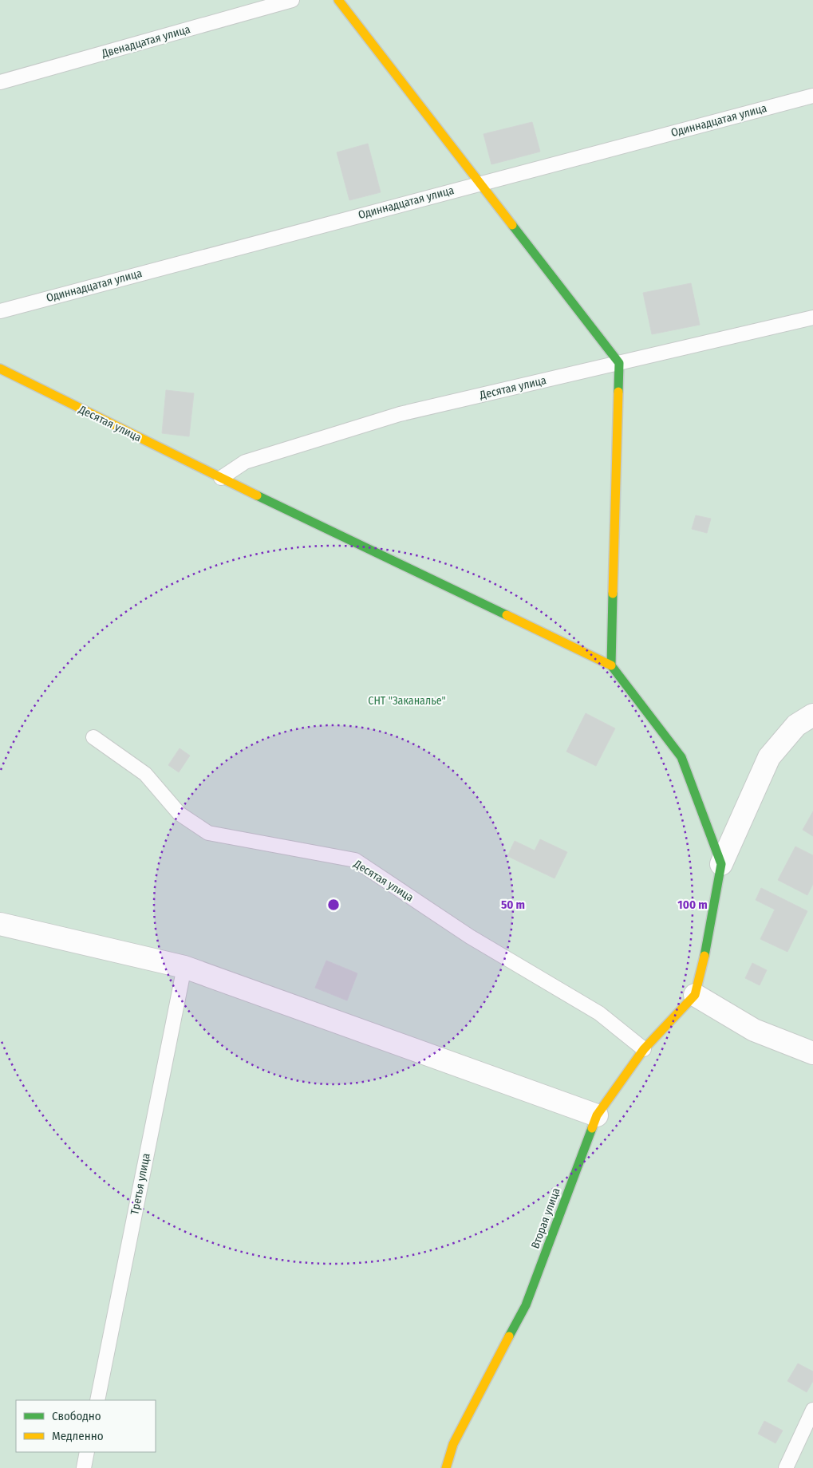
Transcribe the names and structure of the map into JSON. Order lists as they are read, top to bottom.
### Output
{
  "streets": {
    "street": ["Десятая улица", "Вторая улица"],
    "lane": ["Двенадцатая улица", "Одиннадцатая улица", "Третья улица"]
  },
  "crossings": [
    ["Десятая улица", "Вторая улица"]
  ],
  "parks": ["СНТ \"Заканалье\""],
  "legend": ["Свободно", "Медленно"],
  "rings": ["50 m", "100 m"]
}
